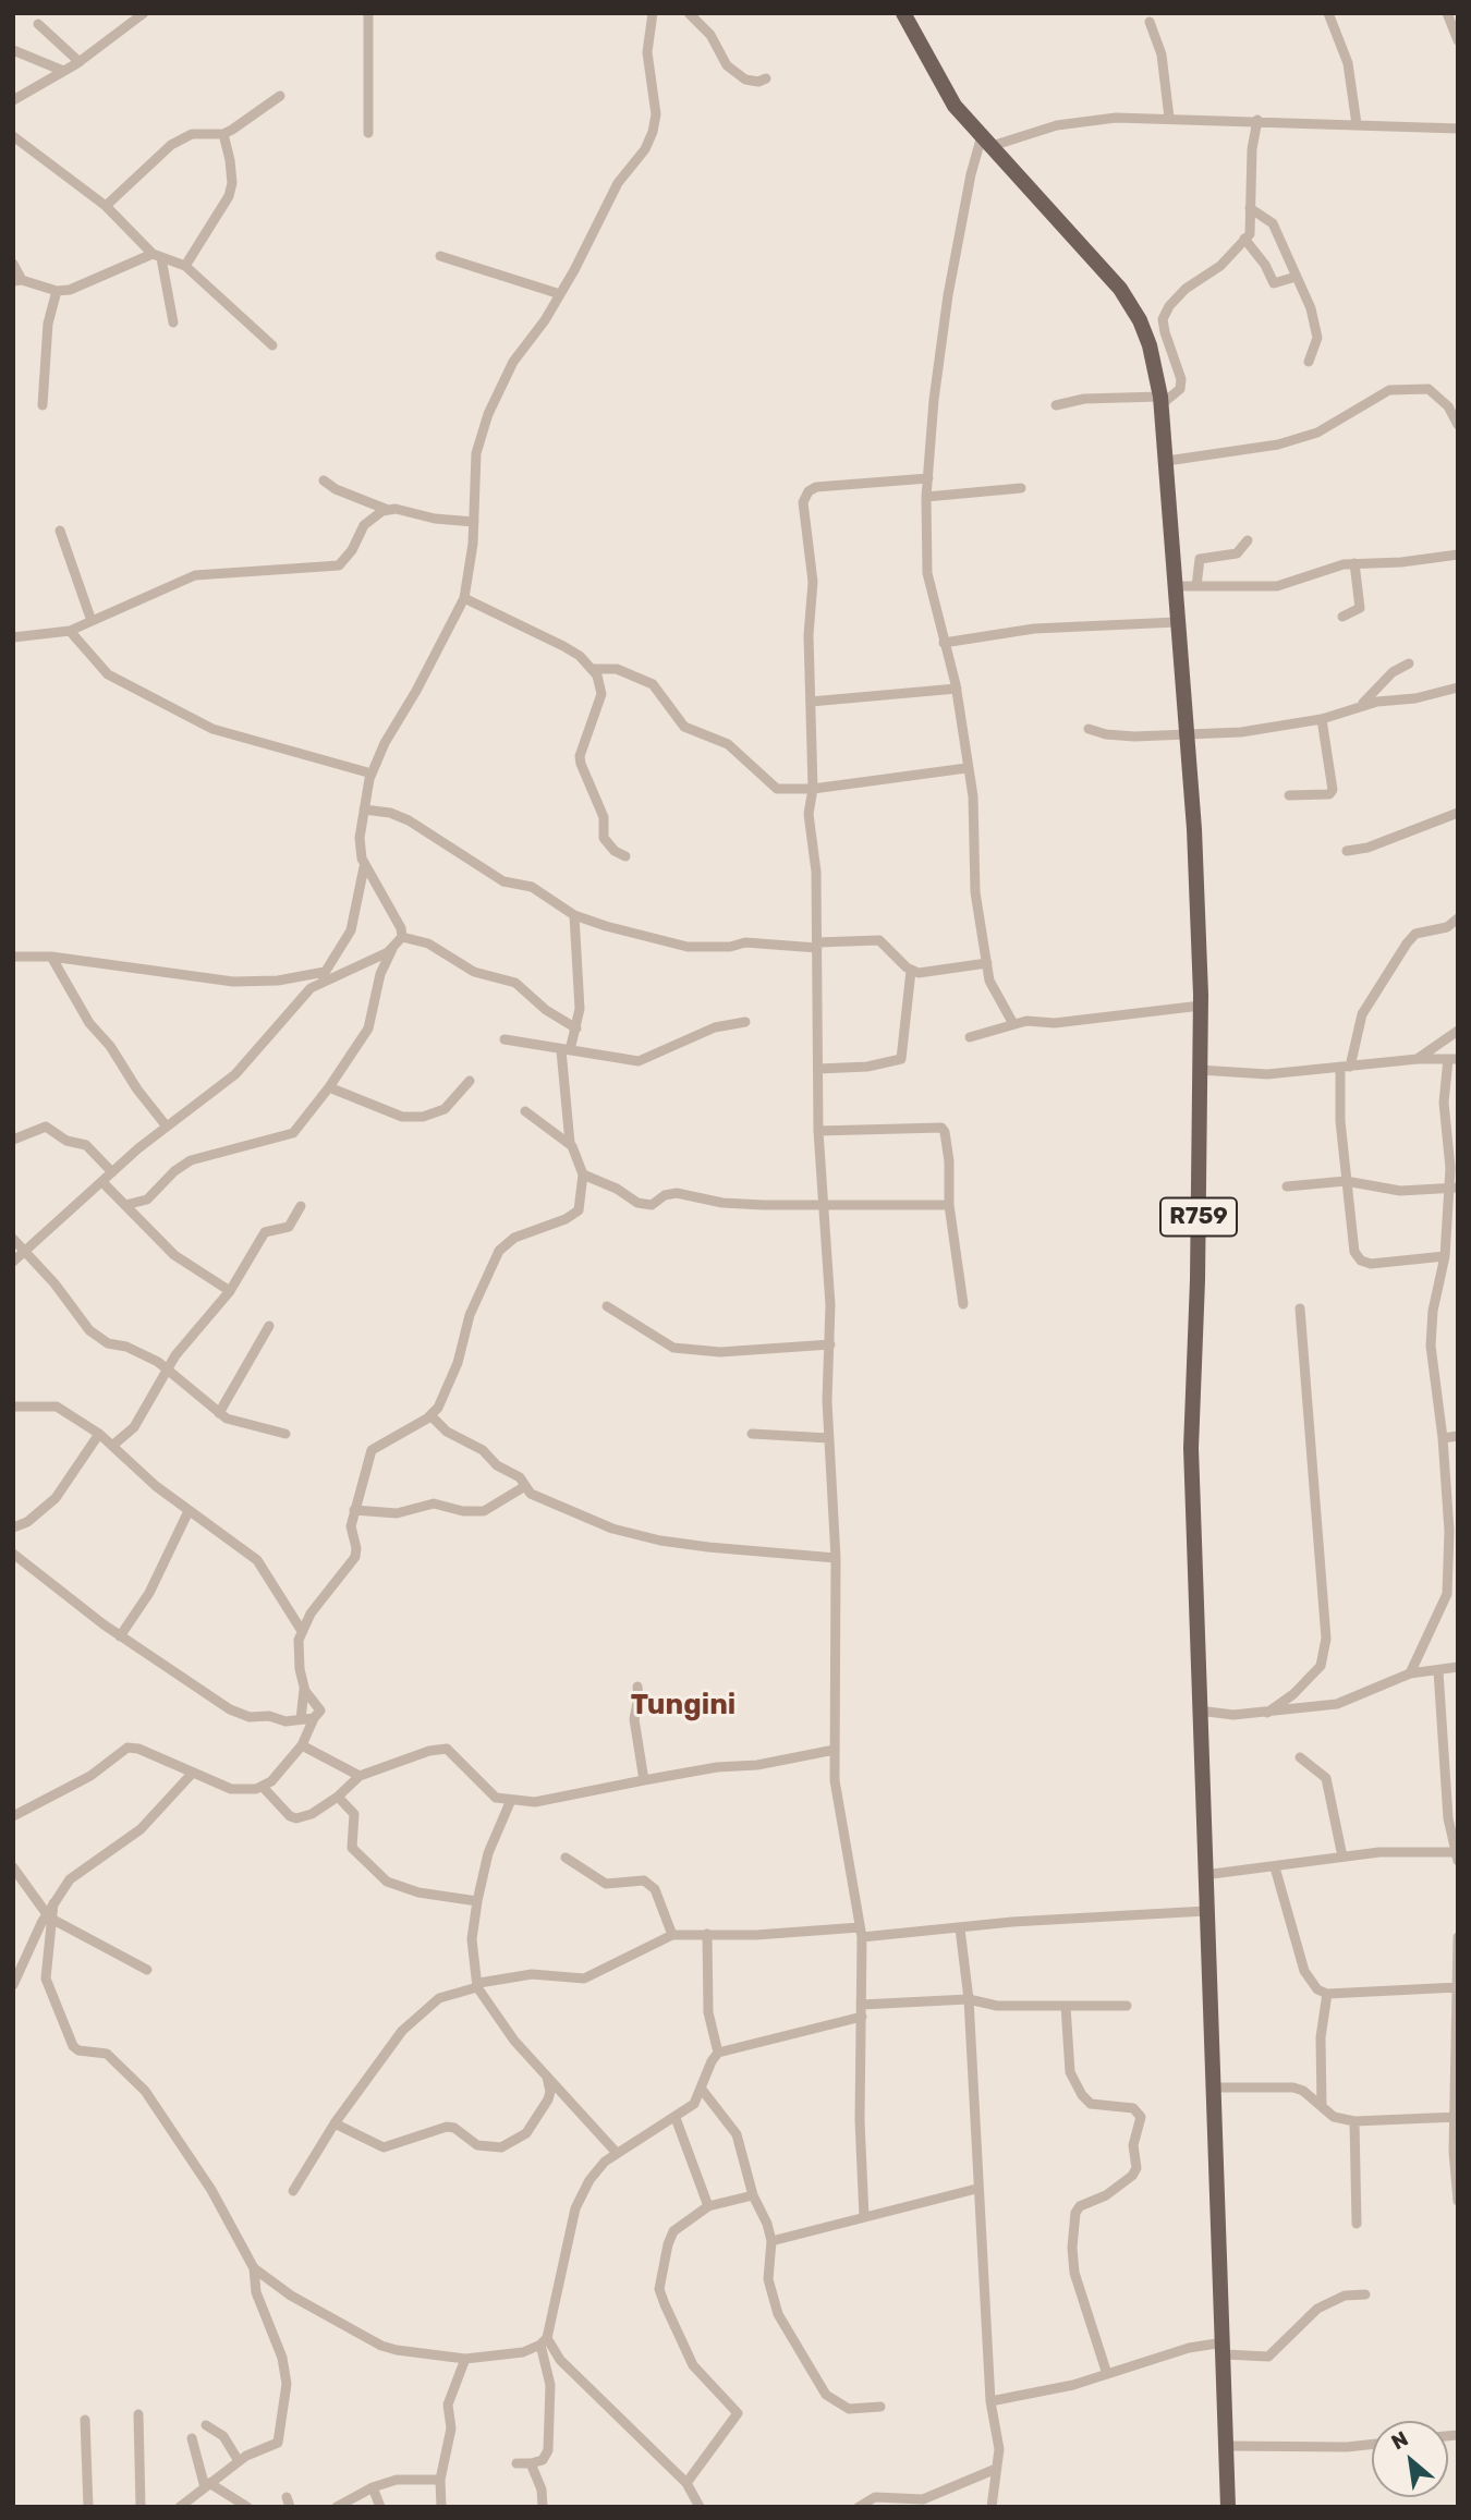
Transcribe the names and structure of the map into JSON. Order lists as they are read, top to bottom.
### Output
{
  "streets": {
    "main road": ["R759"]
  },
  "districts": ["Tungini"],
  "north": "top left"
}
